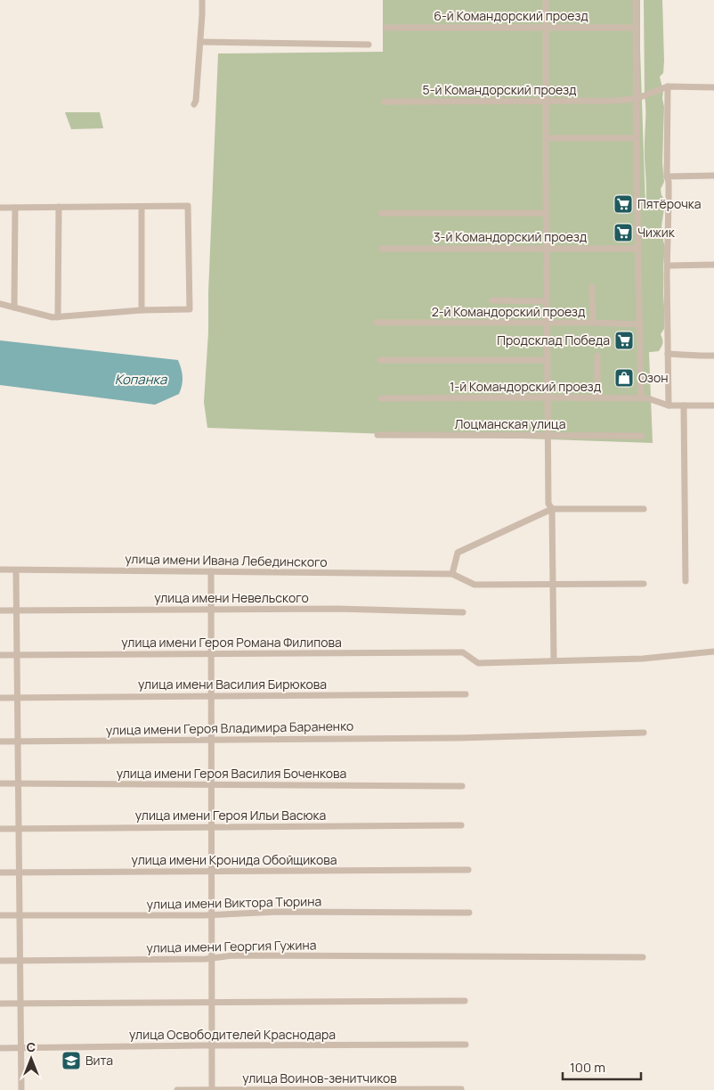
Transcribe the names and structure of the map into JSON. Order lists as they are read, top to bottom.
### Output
{
  "streets": {
    "street": [
      "6-й Командорский проезд",
      "5-й Командорский проезд",
      "3-й Командорский проезд",
      "2-й Командорский проезд",
      "1-й Командорский проезд",
      "Лоцманская улица",
      "улица имени Ивана Лебединского",
      "улица имени Невельского",
      "улица имени Героя Романа Филипова",
      "улица имени Василия Бирюкова",
      "улица имени Героя Владимира Бараненко",
      "улица имени Героя Василия Боченкова",
      "улица имени Героя Ильи Васюка",
      "улица имени Кронида Обойщикова",
      "улица имени Виктора Тюрина",
      "улица имени Георгия Гужина",
      "улица Освободителей Краснодара",
      "улица Воинов-зенитчиков"
    ]
  },
  "water": ["Копанка"],
  "places": {
    "supermarket": ["Пятёрочка", "Чижик", "Продсклад Победа"],
    "shop": ["Озон"],
    "school or university": ["Вита"]
  },
  "scale_bar": "100 m",
  "north": "top"
}
